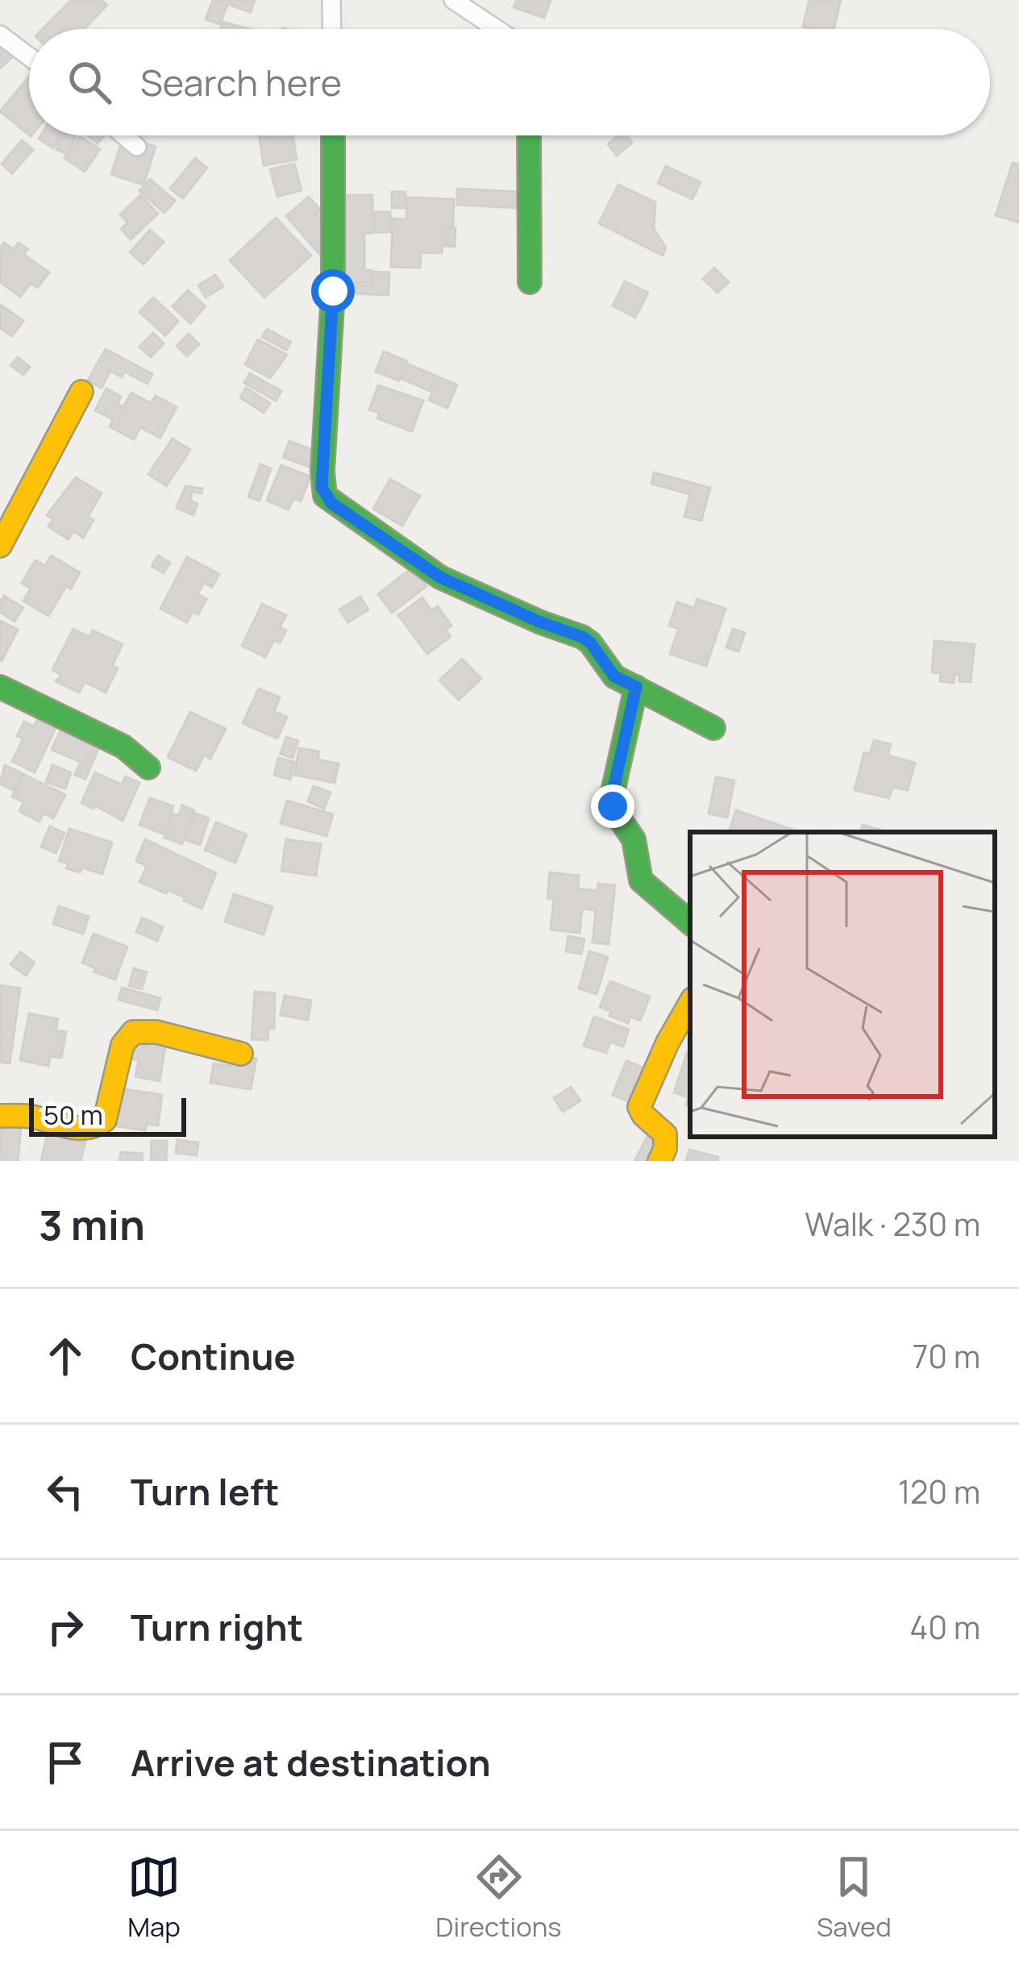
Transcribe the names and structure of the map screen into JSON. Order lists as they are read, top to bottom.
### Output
{
  "scale_bar": "50 m",
  "page": {
    "search": "Search here",
    "scale": "50 m",
    "heading": ["3 min", "Walk · 230 m"],
    "list": [
      ["Continue", "70 m"],
      ["Turn left", "120 m"],
      ["Turn right", "40 m"],
      "Arrive at destination"
    ],
    "nav": ["Map", "Directions", "Saved"]
  }
}
